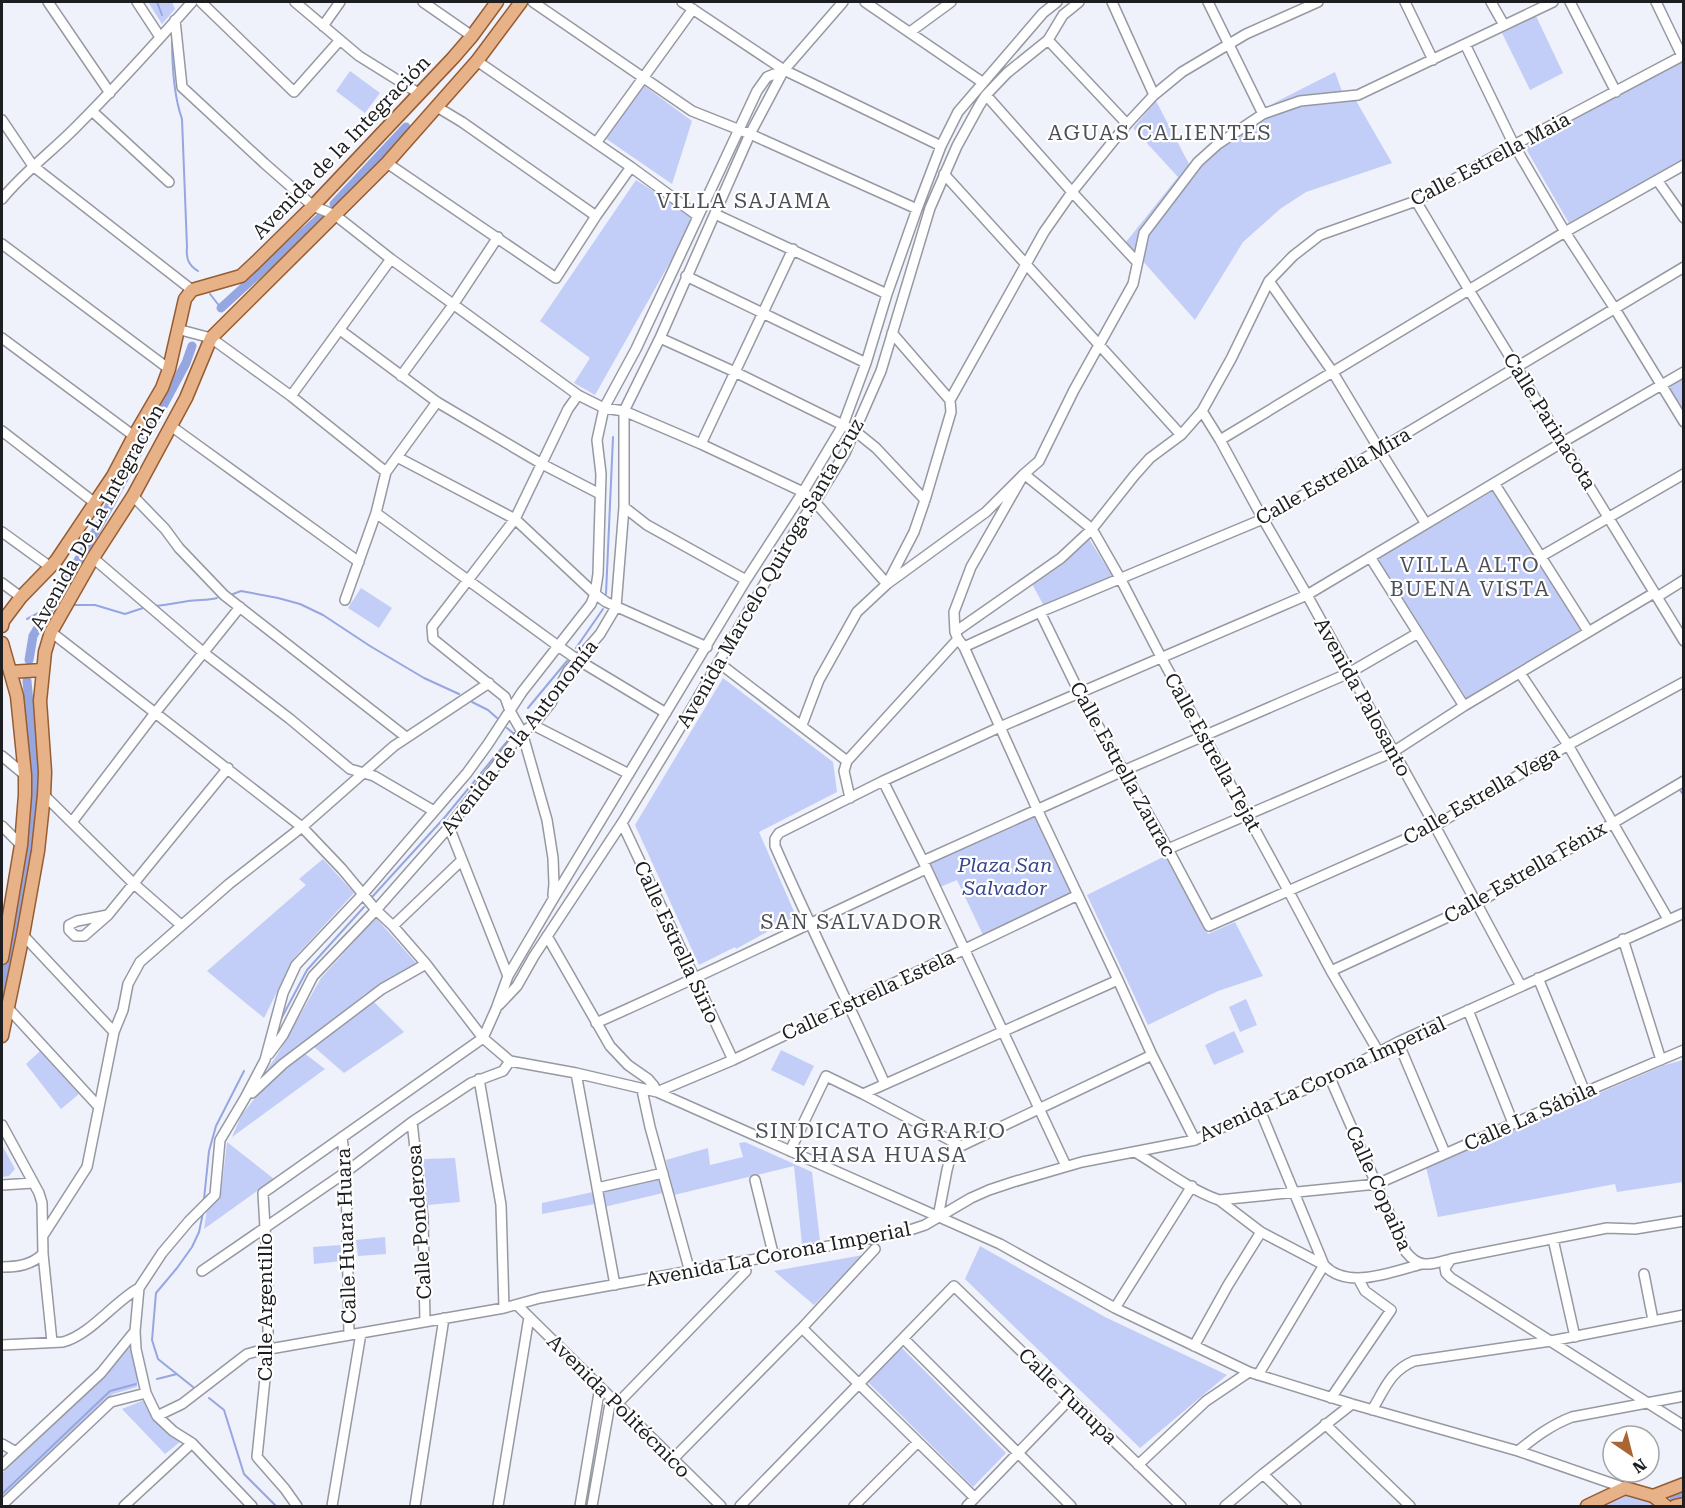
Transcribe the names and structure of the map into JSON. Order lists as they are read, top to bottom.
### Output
{
  "streets": {
    "main road": ["Avenida de la Integración", "Avenida De La Integración"],
    "street": [
      "Calle Estrella Maia",
      "Calle Parinacota",
      "Calle Estrella Mira",
      "Avenida Marcelo Quiroga Santa Cruz",
      "Avenida Palosanto",
      "Avenida de la Autonomía",
      "Calle Estrella Tejat",
      "Calle Estrella Zaurac",
      "Calle Estrella Vega",
      "Calle Estrella Fénix",
      "Calle Estrella Sirio",
      "Calle Estrella Estela",
      "Avenida La Corona Imperial",
      "Calle La Sábila",
      "Calle Copaiba",
      "Calle Ponderosa",
      "Calle Huara Huara",
      "Calle Argentillo",
      "Calle Tunupa",
      "Avenida Politécnico"
    ]
  },
  "crossings": [
    ["Avenida de la Integración", "Avenida De La Integración"],
    ["Calle Estrella Maia", "Calle Parinacota"],
    ["Calle Estrella Maia", "Avenida Palosanto"],
    ["Calle Estrella Maia", "Calle Estrella Tejat"],
    ["Calle Parinacota", "Calle Estrella Mira"],
    ["Calle Estrella Mira", "Avenida Palosanto"],
    ["Calle Estrella Mira", "Calle Estrella Tejat"],
    ["Calle Estrella Mira", "Calle Estrella Zaurac"],
    ["Avenida Marcelo Quiroga Santa Cruz", "Calle Estrella Sirio"],
    ["Avenida Palosanto", "Calle Estrella Vega"],
    ["Avenida Palosanto", "Calle Estrella Fénix"],
    ["Avenida Palosanto", "Avenida La Corona Imperial"],
    ["Calle Estrella Tejat", "Calle Estrella Vega"],
    ["Calle Estrella Tejat", "Calle Estrella Fénix"],
    ["Calle Estrella Tejat", "Avenida La Corona Imperial"],
    ["Calle Estrella Zaurac", "Calle Estrella Vega"],
    ["Calle Estrella Sirio", "Calle Estrella Estela"],
    ["Avenida La Corona Imperial", "Calle Copaiba"],
    ["Avenida La Corona Imperial", "Calle Ponderosa"],
    ["Avenida La Corona Imperial", "Calle Huara Huara"],
    ["Avenida La Corona Imperial", "Calle Argentillo"],
    ["Avenida La Corona Imperial", "Avenida Politécnico"],
    ["Calle La Sábila", "Calle Copaiba"],
    ["Calle Huara Huara", "Calle Argentillo"]
  ],
  "districts": [
    "AGUAS CALIENTES",
    "VILLA SAJAMA",
    "VILLA ALTO BUENA VISTA",
    "SAN SALVADOR",
    "SINDICATO AGRARIO KHASA HUASA"
  ],
  "parks": ["Plaza San Salvador"],
  "north": "bottom right"
}
